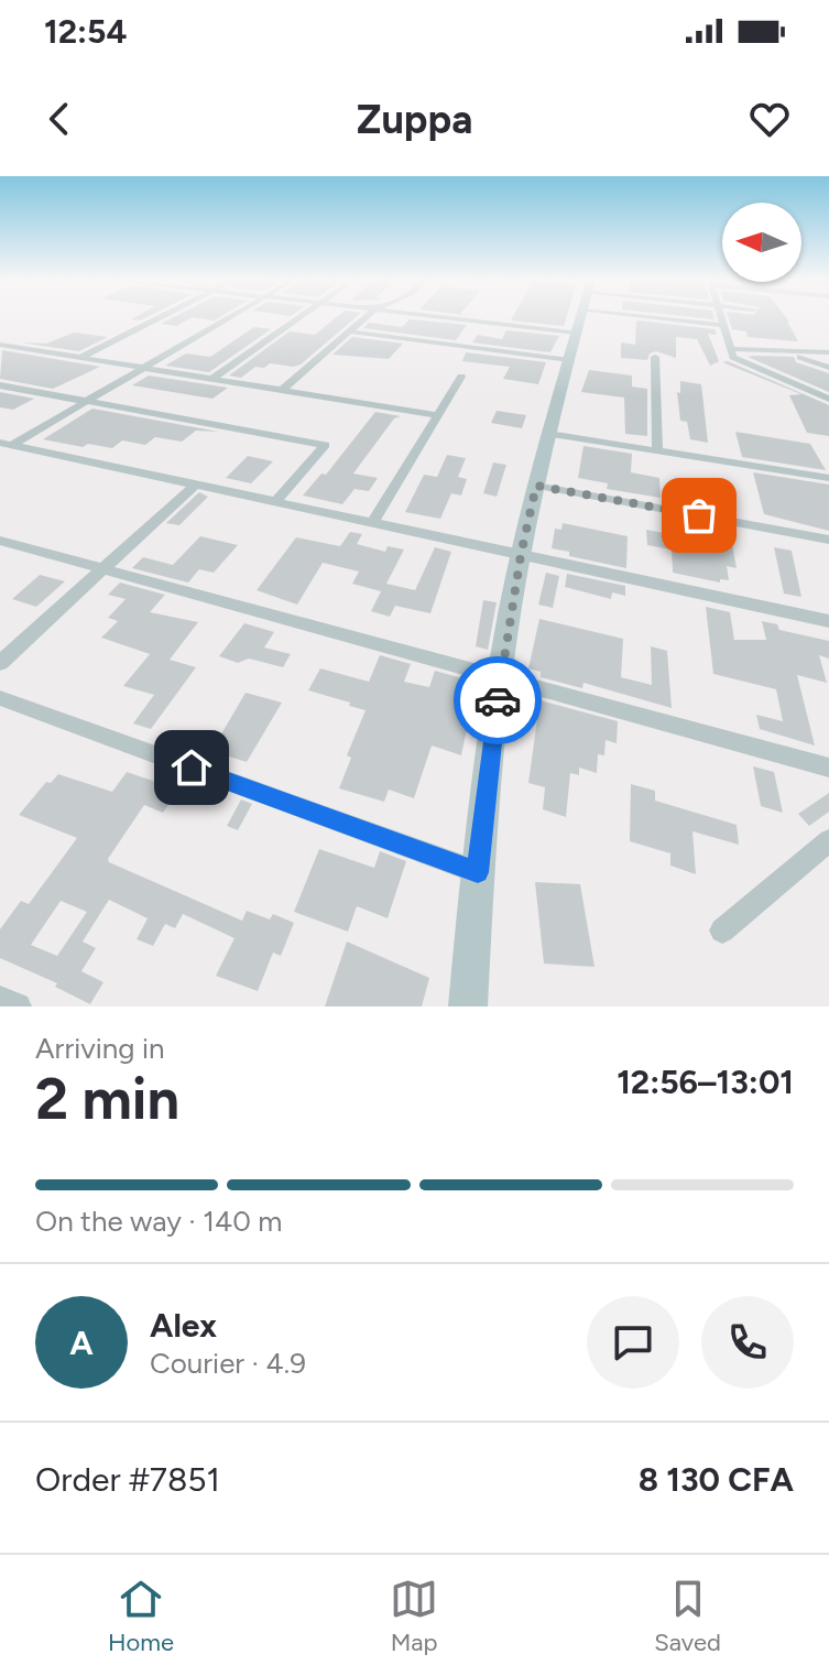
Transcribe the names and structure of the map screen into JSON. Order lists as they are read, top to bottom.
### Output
{
  "north": "left",
  "page": {
    "status": "12:54",
    "header": "Zuppa",
    "heading": ["2 min", "Arriving in", "12:56–13:01"],
    "panel": [
      "Alex",
      "Courier · 4.9",
      "Order #7851",
      "8 130 CFA"
    ],
    "bar": "On the way · 140 m",
    "round": "A",
    "tabs": ["Home", "Map", "Saved"]
  }
}
